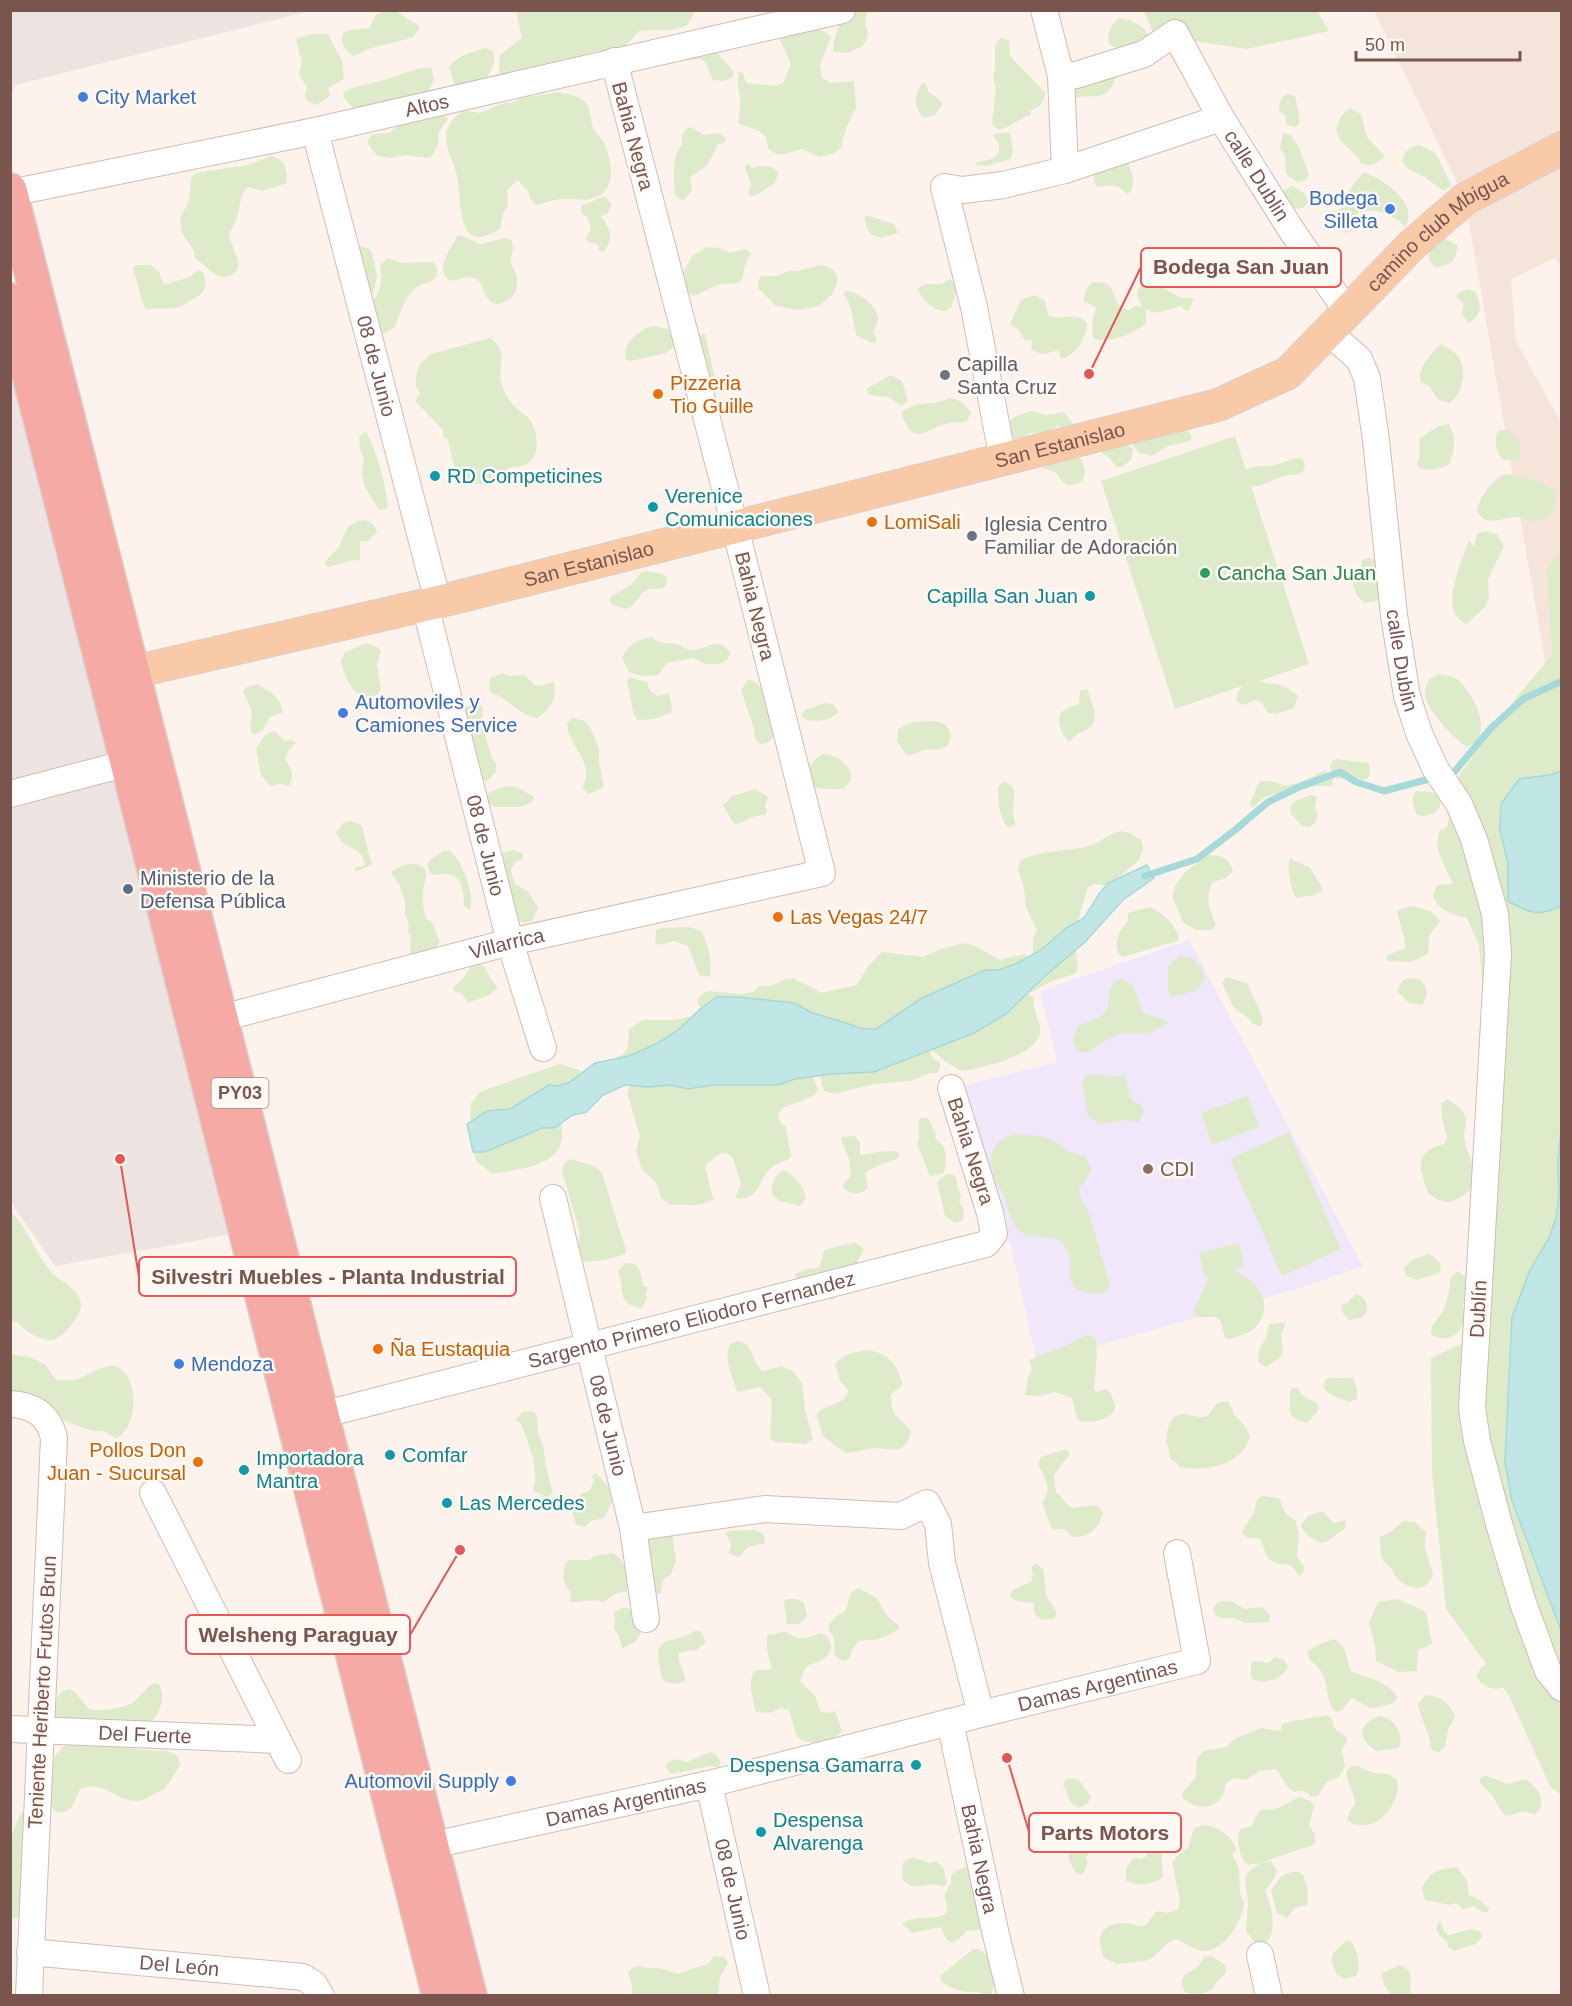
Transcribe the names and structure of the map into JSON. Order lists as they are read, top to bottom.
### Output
{
  "streets": {
    "highway": ["PY03"],
    "main road": ["camino club Mbigua", "San Estanislao"],
    "street": [
      "Altos",
      "Bahia Negra",
      "calle Dublin",
      "08 de Junio",
      "Villarrica",
      "Dublín",
      "Sargento Primero Eliodoro Fernandez",
      "Damas Argentinas",
      "Teniente Heriberto Frutos Brun",
      "Del Fuerte",
      "Del León"
    ]
  },
  "crossings": [
    ["Altos", "Bahia Negra"],
    ["Altos", "08 de Junio"],
    ["Altos", "PY03"],
    ["Bahia Negra", "San Estanislao"],
    ["Bahia Negra", "Villarrica"],
    ["Bahia Negra", "Sargento Primero Eliodoro Fernandez"],
    ["Bahia Negra", "Damas Argentinas"],
    ["calle Dublin", "camino club Mbigua"],
    ["calle Dublin", "San Estanislao"],
    ["calle Dublin", "Dublín"],
    ["camino club Mbigua", "San Estanislao"],
    ["08 de Junio", "San Estanislao"],
    ["08 de Junio", "Villarrica"],
    ["08 de Junio", "Sargento Primero Eliodoro Fernandez"],
    ["08 de Junio", "Damas Argentinas"],
    ["San Estanislao", "PY03"],
    ["Villarrica", "PY03"],
    ["PY03", "Sargento Primero Eliodoro Fernandez"],
    ["PY03", "Damas Argentinas"],
    ["Teniente Heriberto Frutos Brun", "Del Fuerte"],
    ["Teniente Heriberto Frutos Brun", "Del León"]
  ],
  "places": [
    "City Market",
    "Bodega Silleta",
    "Bodega San Juan",
    "Capilla Santa Cruz",
    "Pizzeria Tio Guille",
    "RD Competicines",
    "Verenice Comunicaciones",
    "LomiSali",
    "Iglesia Centro Familiar de Adoración",
    "Cancha San Juan",
    "Capilla San Juan",
    "Automoviles y Camiones Service",
    "Ministerio de la Defensa Pública",
    "Las Vegas 24/7",
    "Silvestri Muebles - Planta Industrial",
    "CDI",
    "Ña Eustaquia",
    "Mendoza",
    "Comfar",
    "Pollos Don Juan - Sucursal",
    "Importadora Mantra",
    "Las Mercedes",
    "Welsheng Paraguay",
    "Parts Motors",
    "Despensa Gamarra",
    "Automovil Supply",
    "Despensa Alvarenga"
  ],
  "scale_bar": "50 m"
}
